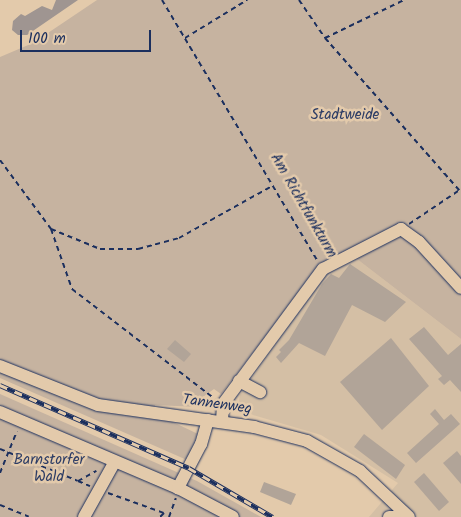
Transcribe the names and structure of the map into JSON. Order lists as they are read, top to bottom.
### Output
{
  "streets": {
    "street": ["Am Richtfunkturm", "Tannenweg"]
  },
  "parks": ["Stadtweide", "Barnstorfer Wald"],
  "scale_bar": "100 m"
}
